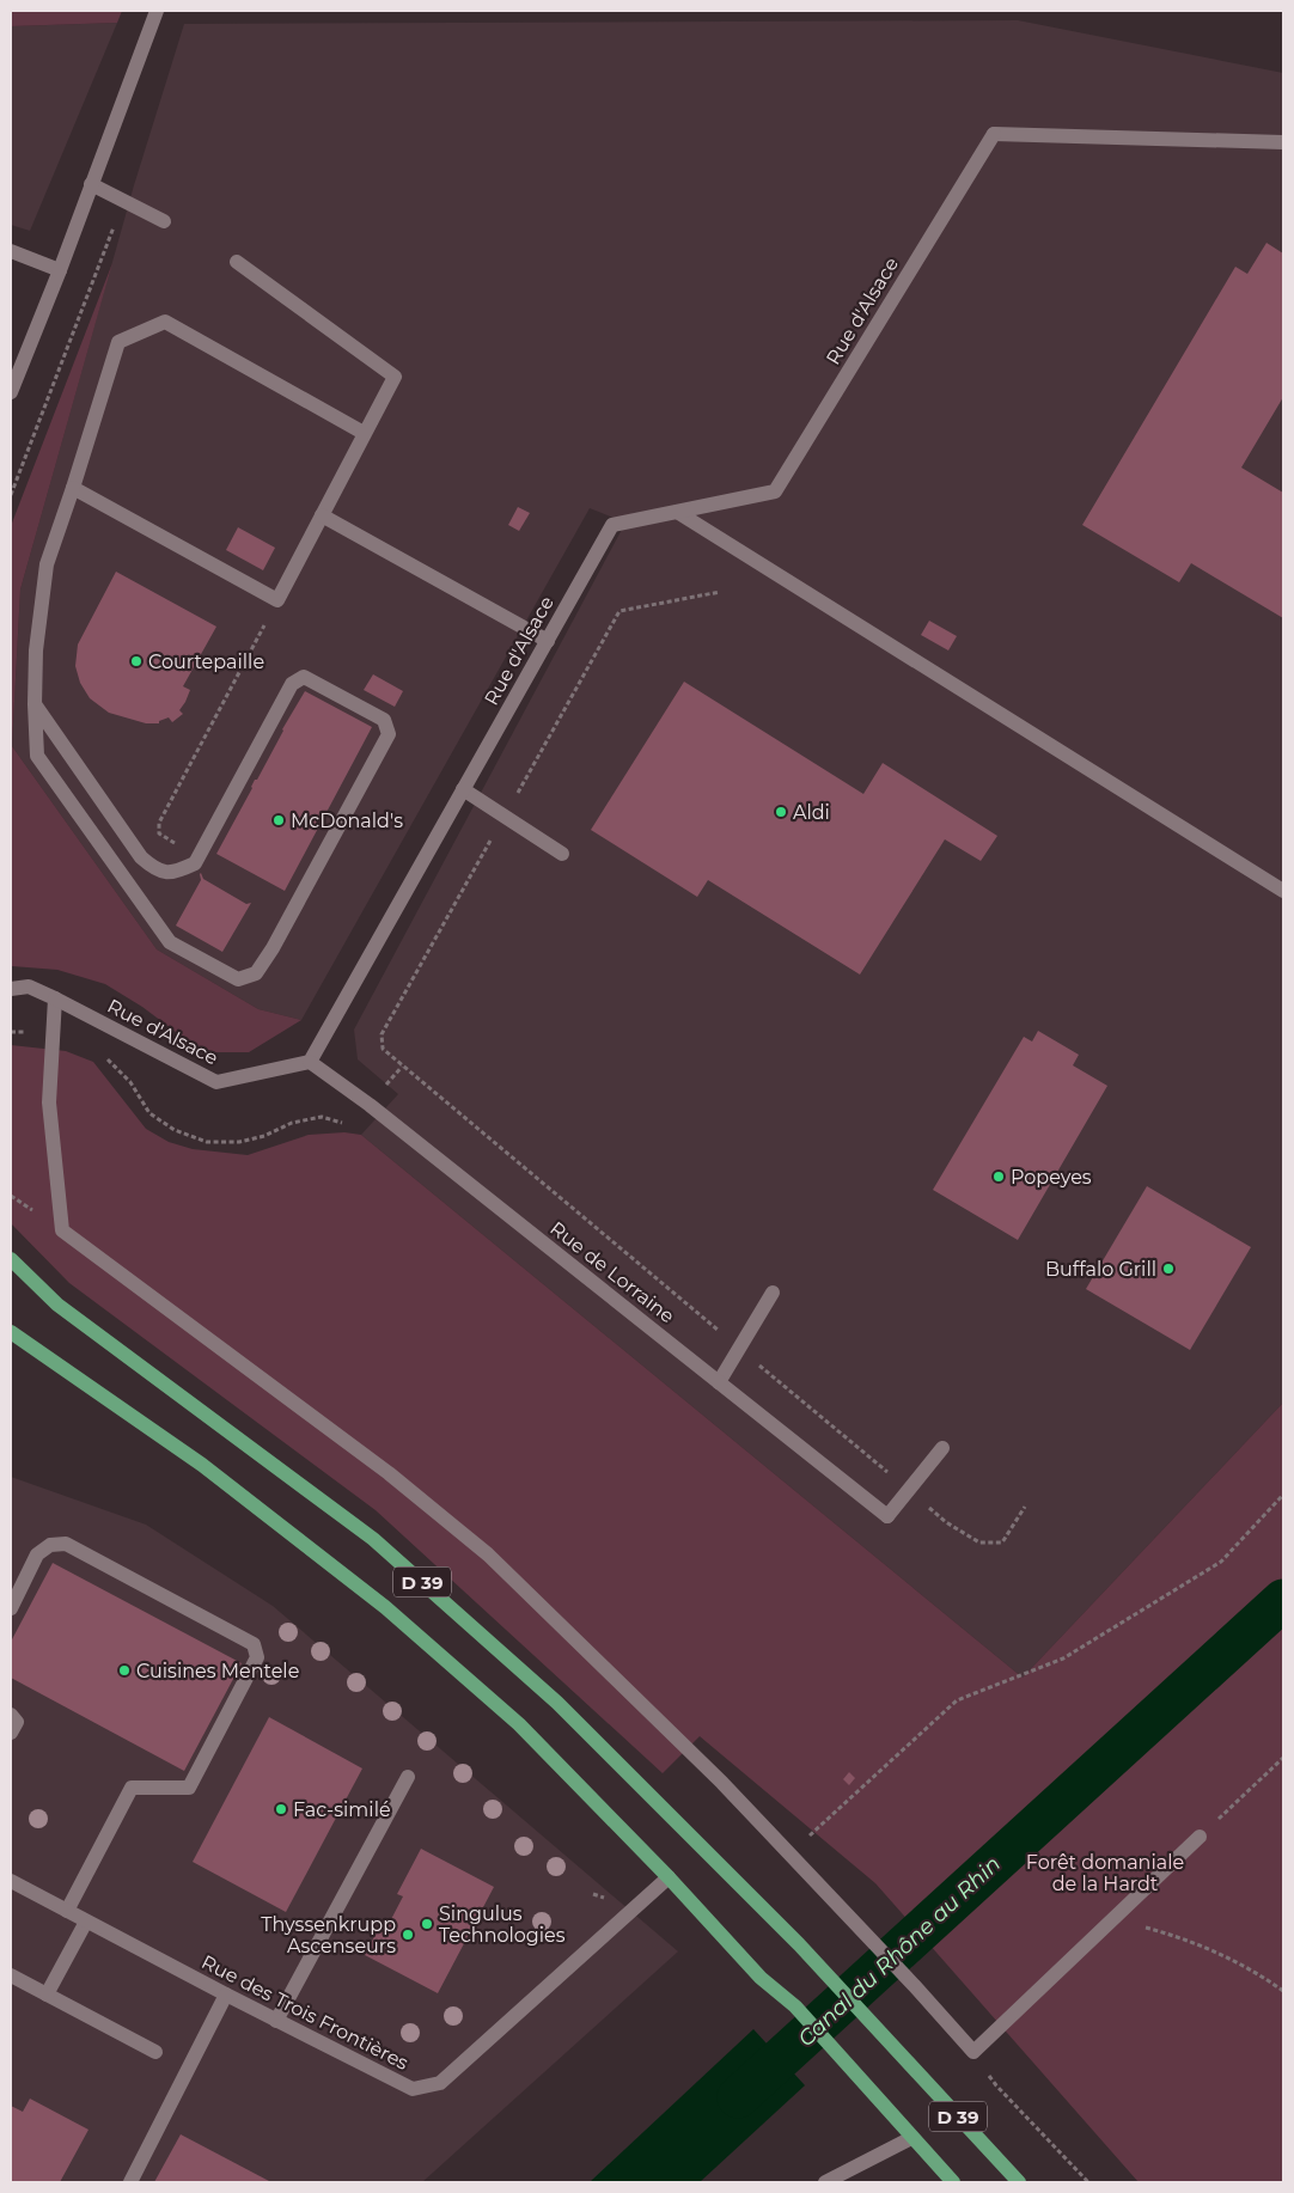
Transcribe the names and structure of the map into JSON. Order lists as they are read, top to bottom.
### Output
{
  "streets": {
    "main road": ["D 39"],
    "street": ["Rue d'Alsace", "Rue de Lorraine", "Rue des Trois Frontières"]
  },
  "crossings": [
    ["Rue d'Alsace", "Rue de Lorraine"],
    ["D 39", "Rue des Trois Frontières"]
  ],
  "water": ["Canal du Rhône au Rhin"],
  "parks": ["Forêt domaniale de la Hardt"],
  "places": [
    "Courtepaille",
    "Aldi",
    "McDonald's",
    "Popeyes",
    "Buffalo Grill",
    "Cuisines Mentele",
    "Fac-similé",
    "Singulus Technologies",
    "Thyssenkrupp Ascenseurs"
  ]
}
